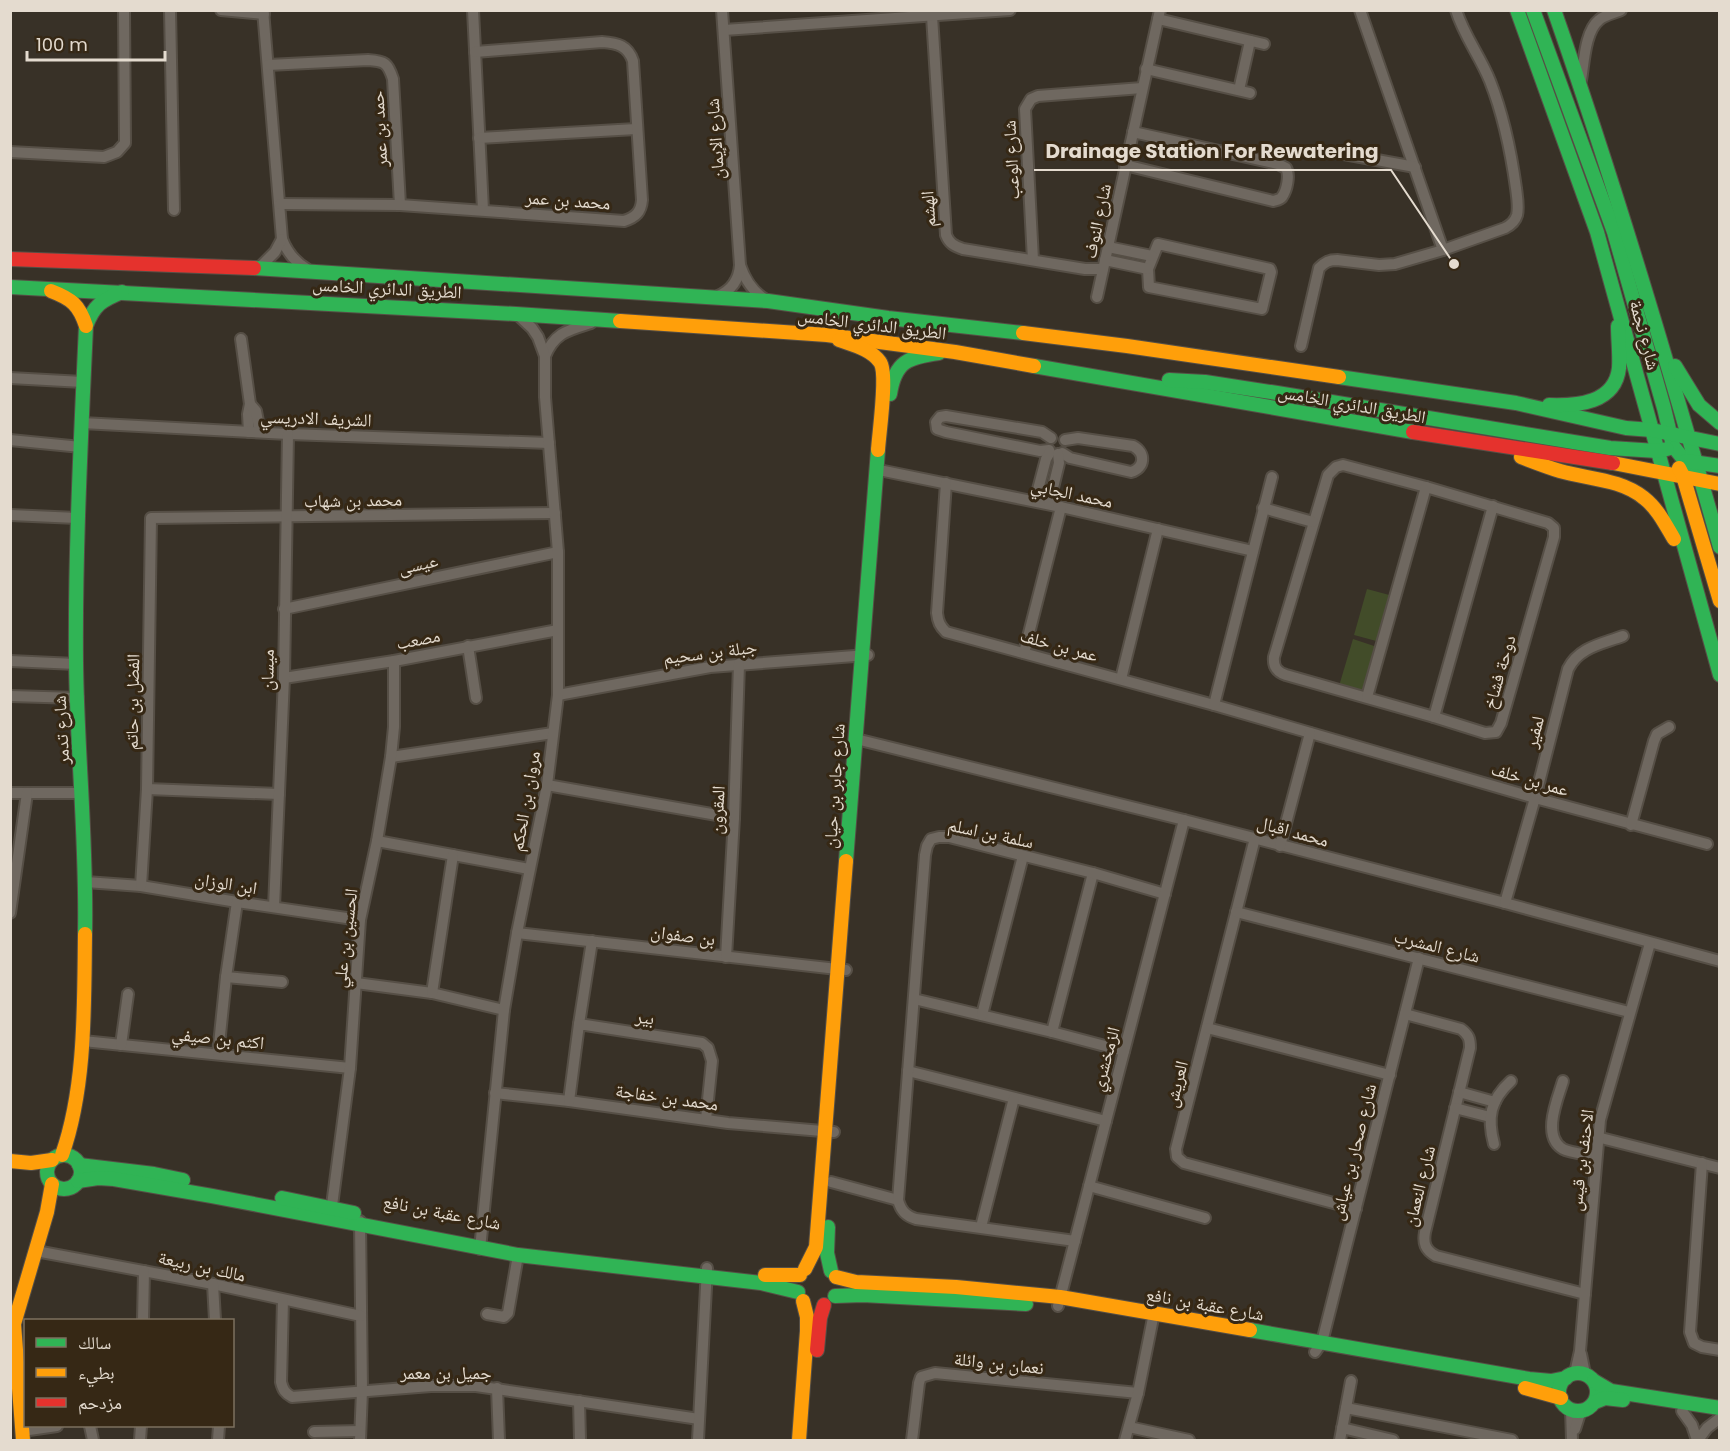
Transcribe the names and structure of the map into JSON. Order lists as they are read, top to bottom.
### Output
{
  "streets": {
    "main road": [
      "الطريق الدائري الخامس",
      "شارع نجمة",
      "شارع تدمر",
      "شارع جابر بن حيان",
      "شارع عقبة بن نافع"
    ],
    "street": [
      "حمد بن عمر",
      "شارع الإيمان",
      "شارع الوعب",
      "محمد بن عمر",
      "الهشم",
      "شارع النوف",
      "الشريف الادريسي",
      "محمد الجابي",
      "محمد بن شهاب",
      "عيسى",
      "مصعب",
      "عمر بن خلف",
      "جبلة بن سحيم",
      "ميسان",
      "دوحة فشاخ",
      "الفضل بن حاتم",
      "لمفير",
      "مروان بن الحكم",
      "المقرون",
      "محمد اقبال",
      "سلمة بن اسلم",
      "ابن الوزان",
      "بن صفوان",
      "الحسين بن علي",
      "شارع المشرب",
      "بير",
      "اكثم بن صيفي",
      "الزمخشري",
      "العريش",
      "محمد بن خفاجة",
      "شارع صحار بن عياش",
      "الاحنف بن قيس",
      "شارع النعمان",
      "مالك بن ربيعة",
      "نعمان بن وائلة",
      "جميل بن معمر"
    ]
  },
  "crossings": [
    ["حمد بن عمر", "محمد بن عمر"],
    ["شارع الإيمان", "الطريق الدائري الخامس"],
    ["شارع الوعب", "الهشم"],
    ["شارع الوعب", "شارع النوف"],
    ["الهشم", "شارع النوف"],
    ["الطريق الدائري الخامس", "شارع نجمة"],
    ["الطريق الدائري الخامس", "شارع تدمر"],
    ["الطريق الدائري الخامس", "شارع جابر بن حيان"],
    ["الطريق الدائري الخامس", "مروان بن الحكم"],
    ["الشريف الادريسي", "ميسان"],
    ["الشريف الادريسي", "شارع تدمر"],
    ["الشريف الادريسي", "مروان بن الحكم"],
    ["محمد الجابي", "عمر بن خلف"],
    ["محمد الجابي", "شارع جابر بن حيان"],
    ["محمد بن شهاب", "ميسان"],
    ["محمد بن شهاب", "الفضل بن حاتم"],
    ["محمد بن شهاب", "مروان بن الحكم"],
    ["عيسى", "ميسان"],
    ["عيسى", "مروان بن الحكم"],
    ["مصعب", "ميسان"],
    ["مصعب", "مروان بن الحكم"],
    ["مصعب", "الحسين بن علي"],
    ["عمر بن خلف", "لمفير"],
    ["جبلة بن سحيم", "شارع جابر بن حيان"],
    ["جبلة بن سحيم", "مروان بن الحكم"],
    ["جبلة بن سحيم", "المقرون"],
    ["ميسان", "ابن الوزان"],
    ["الفضل بن حاتم", "ابن الوزان"],
    ["شارع تدمر", "ابن الوزان"],
    ["شارع تدمر", "اكثم بن صيفي"],
    ["شارع تدمر", "شارع عقبة بن نافع"],
    ["لمفير", "محمد اقبال"],
    ["شارع جابر بن حيان", "محمد اقبال"],
    ["شارع جابر بن حيان", "بن صفوان"],
    ["شارع جابر بن حيان", "محمد بن خفاجة"],
    ["شارع جابر بن حيان", "شارع عقبة بن نافع"],
    ["مروان بن الحكم", "بن صفوان"],
    ["مروان بن الحكم", "محمد بن خفاجة"],
    ["مروان بن الحكم", "شارع عقبة بن نافع"],
    ["المقرون", "بن صفوان"],
    ["محمد اقبال", "الزمخشري"],
    ["محمد اقبال", "العريش"],
    ["محمد اقبال", "الاحنف بن قيس"],
    ["سلمة بن اسلم", "الزمخشري"],
    ["ابن الوزان", "الحسين بن علي"],
    ["الحسين بن علي", "اكثم بن صيفي"],
    ["الحسين بن علي", "شارع عقبة بن نافع"],
    ["شارع المشرب", "العريش"],
    ["شارع المشرب", "شارع صحار بن عياش"],
    ["شارع المشرب", "الاحنف بن قيس"],
    ["بير", "محمد بن خفاجة"],
    ["الزمخشري", "شارع عقبة بن نافع"],
    ["العريش", "شارع صحار بن عياش"],
    ["شارع صحار بن عياش", "شارع النعمان"],
    ["شارع صحار بن عياش", "شارع عقبة بن نافع"],
    ["الاحنف بن قيس", "شارع النعمان"],
    ["الاحنف بن قيس", "شارع عقبة بن نافع"],
    ["مالك بن ربيعة", "جميل بن معمر"]
  ],
  "places": ["Drainage Station For Rewatering"],
  "legend": ["سالك", "بطيء", "مزدحم"],
  "scale_bar": "100 m"
}
